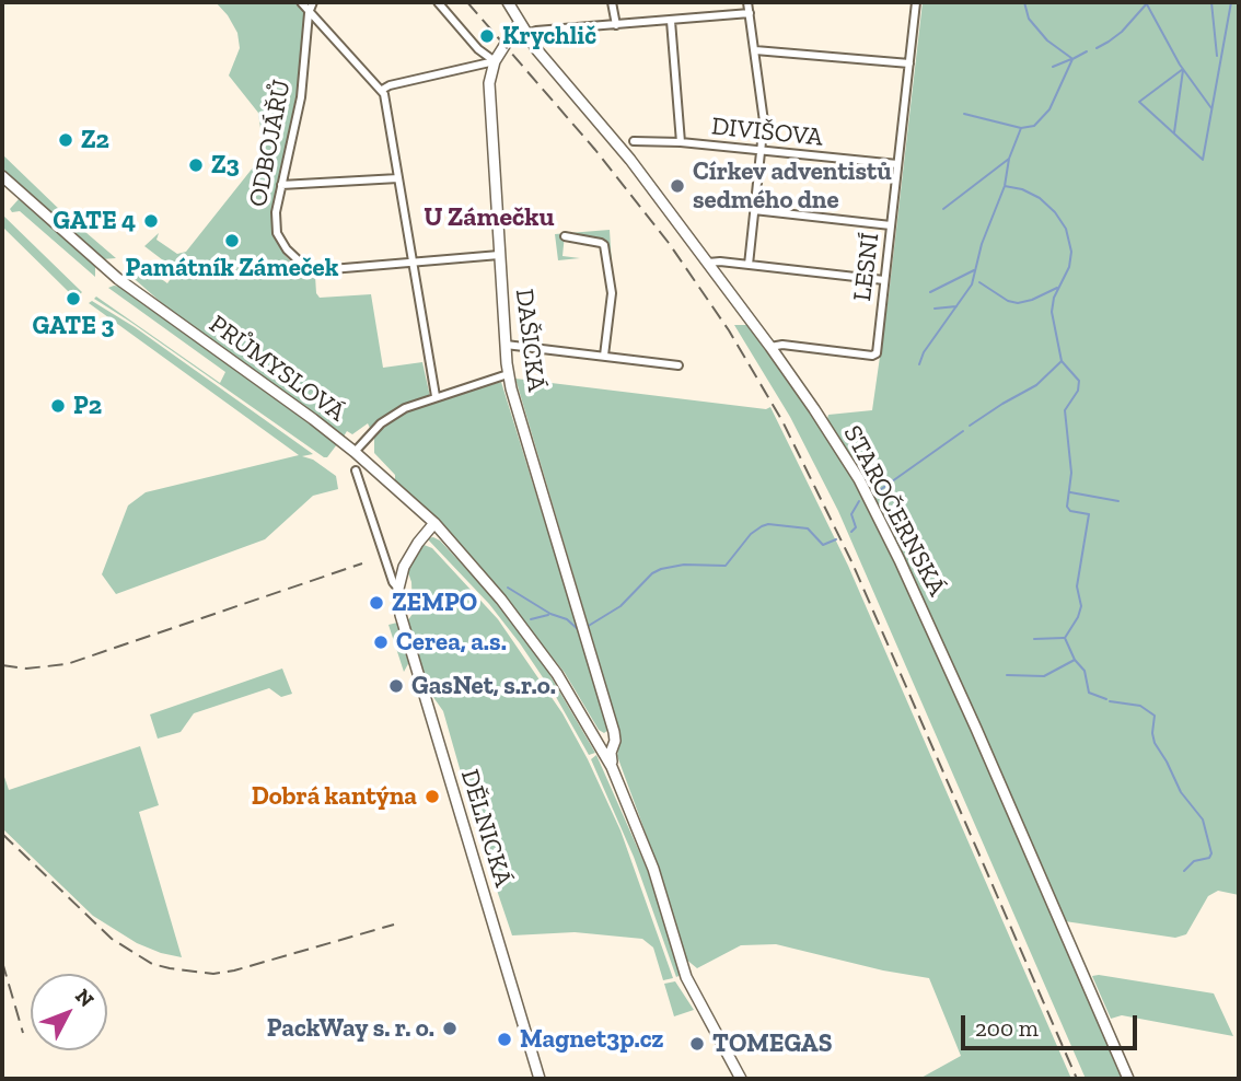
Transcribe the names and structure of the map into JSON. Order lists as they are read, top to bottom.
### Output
{
  "streets": {
    "main road": [
      "DAŠICKÁ",
      "PRŮMYSLOVÁ",
      "STAROČERNSKÁ",
      "DĚLNICKÁ"
    ],
    "street": ["DIVIŠOVA", "ODBOJÁŘŮ", "LESNÍ"]
  },
  "crossings": [
    ["DIVIŠOVA", "LESNÍ"],
    ["LESNÍ", "STAROČERNSKÁ"],
    ["DAŠICKÁ", "PRŮMYSLOVÁ"],
    ["DAŠICKÁ", "STAROČERNSKÁ"],
    ["PRŮMYSLOVÁ", "DĚLNICKÁ"]
  ],
  "districts": ["U Zámečku"],
  "places": [
    "Krychlič",
    "Z2",
    "Z3",
    "Církev adventistů sedmého dne",
    "GATE 4",
    "Památník Zámeček",
    "GATE 3",
    "P2",
    "ZEMPO",
    "Cerea, a.s.",
    "GasNet, s.r.o.",
    "Dobrá kantýna",
    "PackWay s. r. o.",
    "Magnet3p.cz",
    "TOMEGAS"
  ],
  "scale_bar": "200 m",
  "north": "top right"
}
